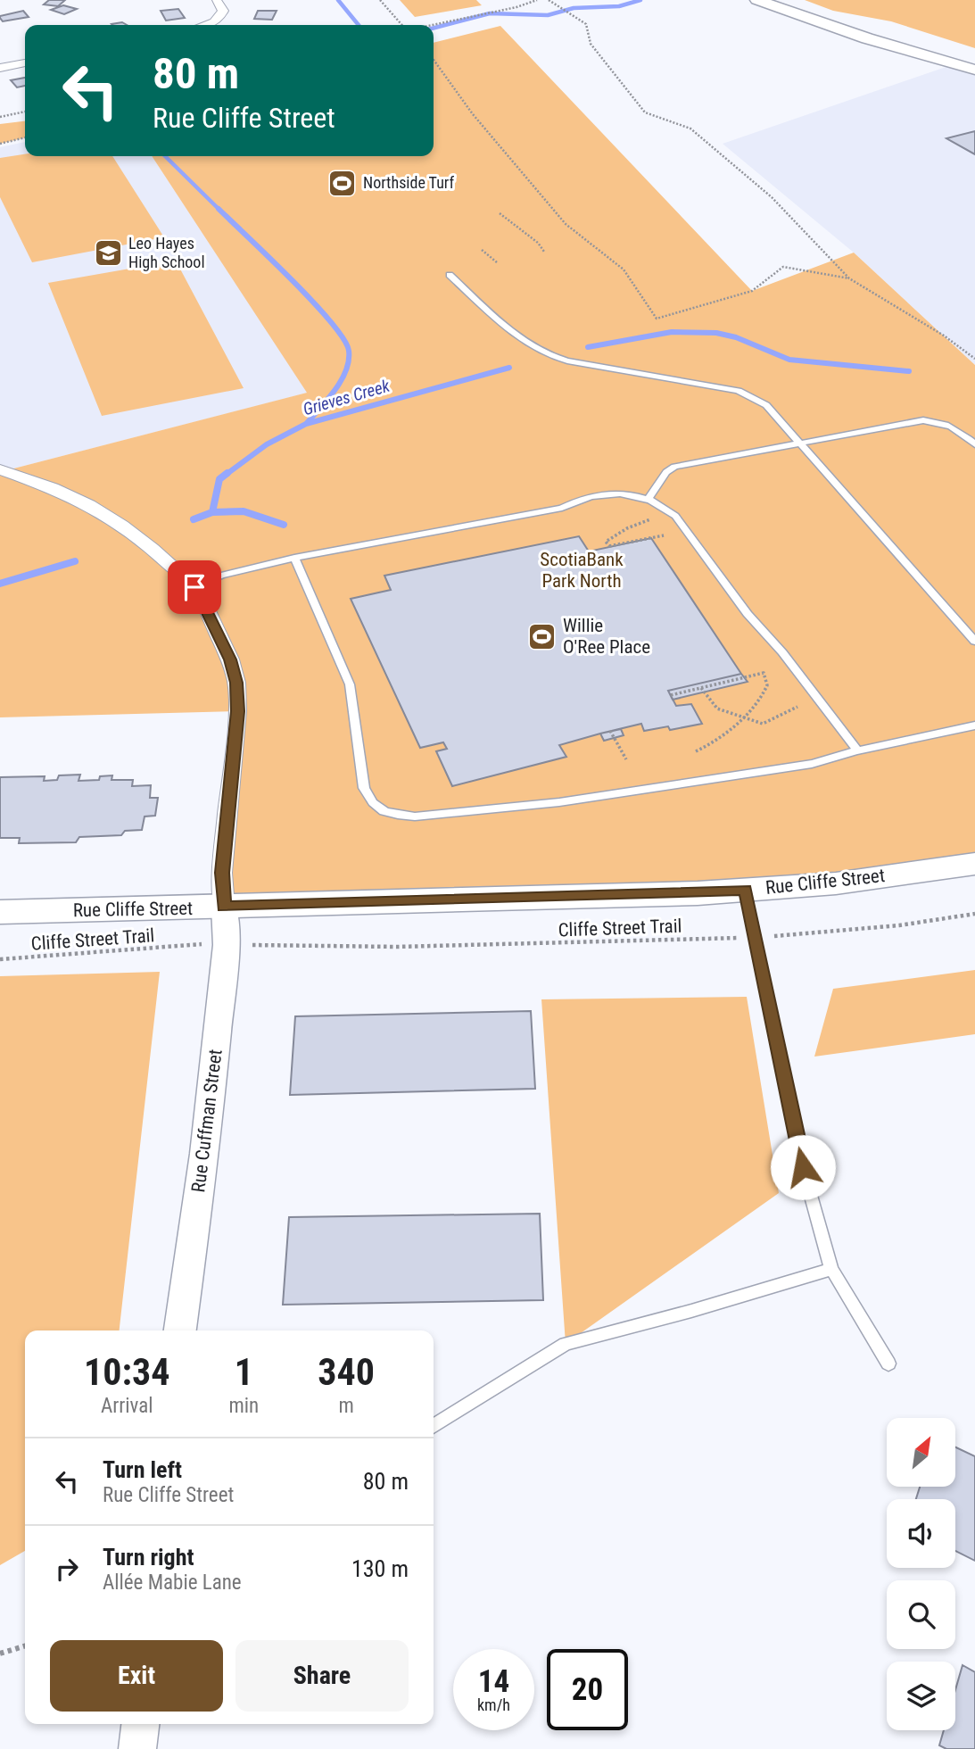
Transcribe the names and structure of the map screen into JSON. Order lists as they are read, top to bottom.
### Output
{
  "streets": {
    "main road": ["Rue Cliffe Street"],
    "street": ["Rue Cuffman Street"],
    "path": ["Cliffe Street Trail"]
  },
  "crossings": [
    ["Rue Cliffe Street", "Rue Cuffman Street"]
  ],
  "water": ["Grieves Creek"],
  "parks": ["ScotiaBank Park North"],
  "places": {
    "sports": ["Northside Turf", "Willie O'Ree Place"],
    "school or university": ["Leo Hayes High School"]
  },
  "north": "top right",
  "page": {
    "turn": ["80 m", "Rue Cliffe Street"],
    "eta": [
      "10:34",
      "Arrival",
      "1",
      "min",
      "340",
      "m"
    ],
    "list": [
      {
        "name": "Turn left",
        "note": "Rue Cliffe Street",
        "value": "80 m"
      },
      {
        "name": "Turn right",
        "note": "Allée Mabie Lane",
        "value": "130 m"
      }
    ],
    "buttons": ["Exit", "Share"],
    "speed": "14 km/h",
    "limit": "20"
  }
}
